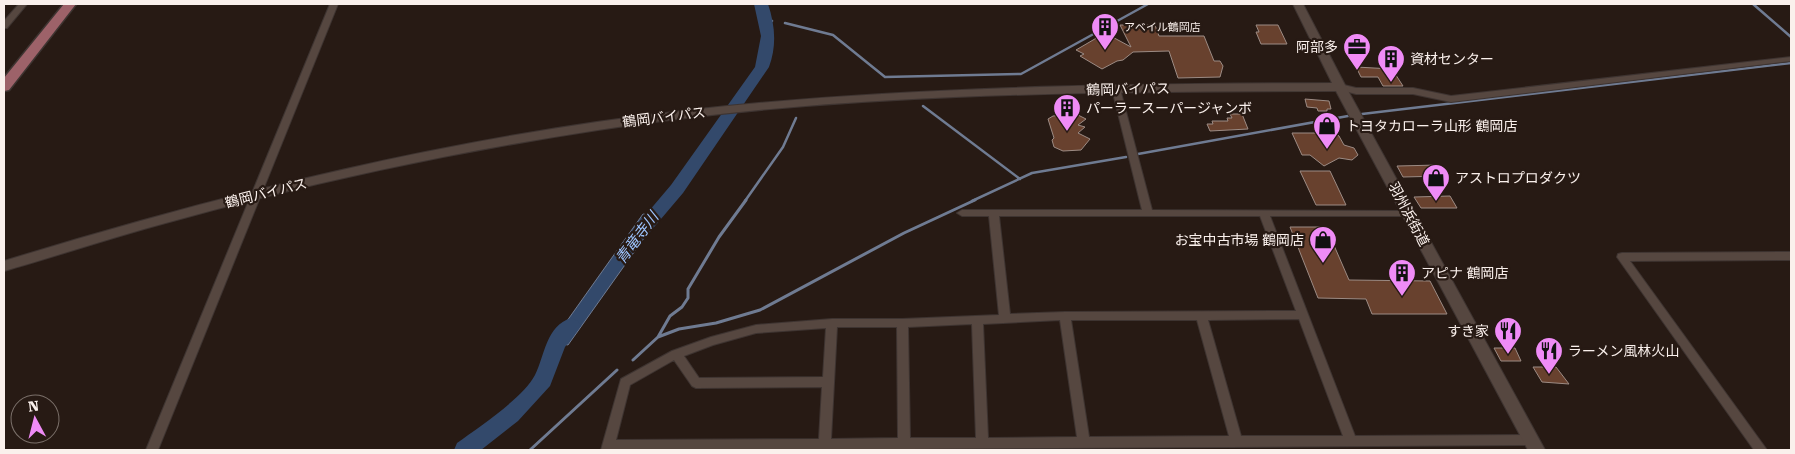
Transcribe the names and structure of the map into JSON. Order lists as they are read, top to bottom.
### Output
{
  "streets": {
    "main road": ["鶴岡バイパス", "羽州浜街道"]
  },
  "crossings": [
    ["鶴岡バイパス", "羽州浜街道"]
  ],
  "water": ["青竜寺川"],
  "places": {
    "building": [
      "アベイル鶴岡店",
      "資材センター",
      "パーラースーパージャンボ",
      "アピナ 鶴岡店"
    ],
    "office": ["阿部多"],
    "shop": ["トヨタカローラ山形 鶴岡店", "アストロプロダクツ", "お宝中古市場 鶴岡店"],
    "restaurant": ["すき家", "ラーメン風林火山"]
  },
  "north": "top"
}
